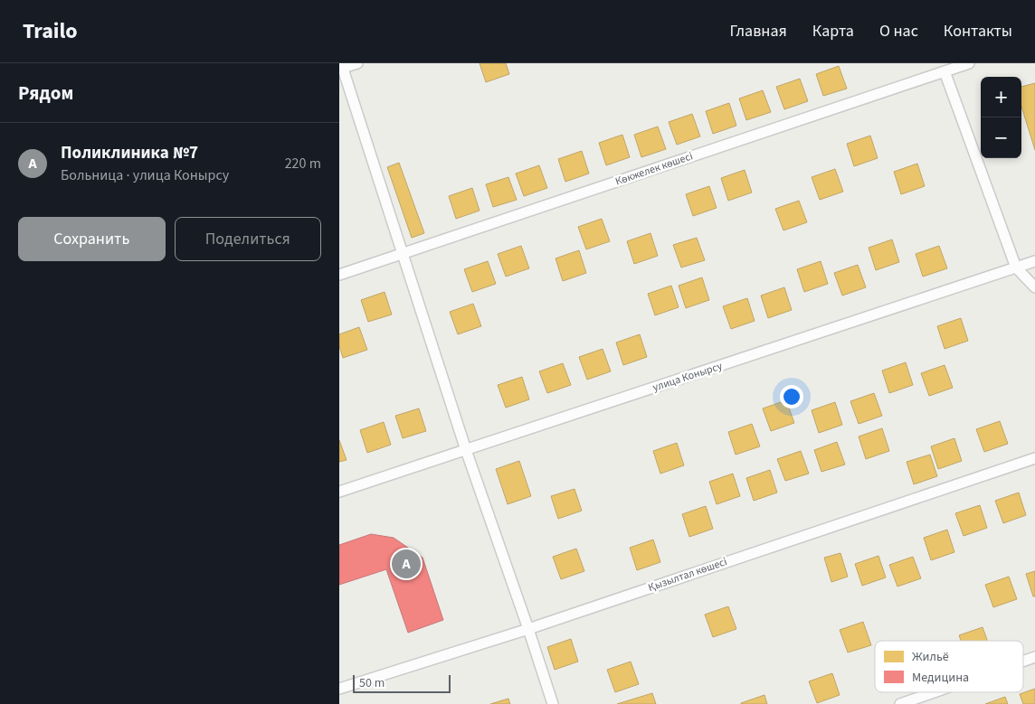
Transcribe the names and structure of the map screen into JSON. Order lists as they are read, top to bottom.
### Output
{
  "streets": {
    "street": ["Көкжелек көшесі", "улица Конырсу", "Қызылтал көшесі"]
  },
  "legend": ["Жильё", "Медицина"],
  "scale_bar": "50 m",
  "page": {
    "header": "Trailo",
    "nav": [
      "Главная",
      "Карта",
      "О нас",
      "Контакты"
    ],
    "heading": "Рядом",
    "map_buttons": ["+", "−"],
    "list": [
      {
        "mark": "A",
        "name": "Поликлиника №7",
        "note": "Больница · улица Конырсу",
        "value": "220 m"
      }
    ],
    "buttons": ["Сохранить", "Поделиться"],
    "pins": "A",
    "scale": "50 m"
  }
}
